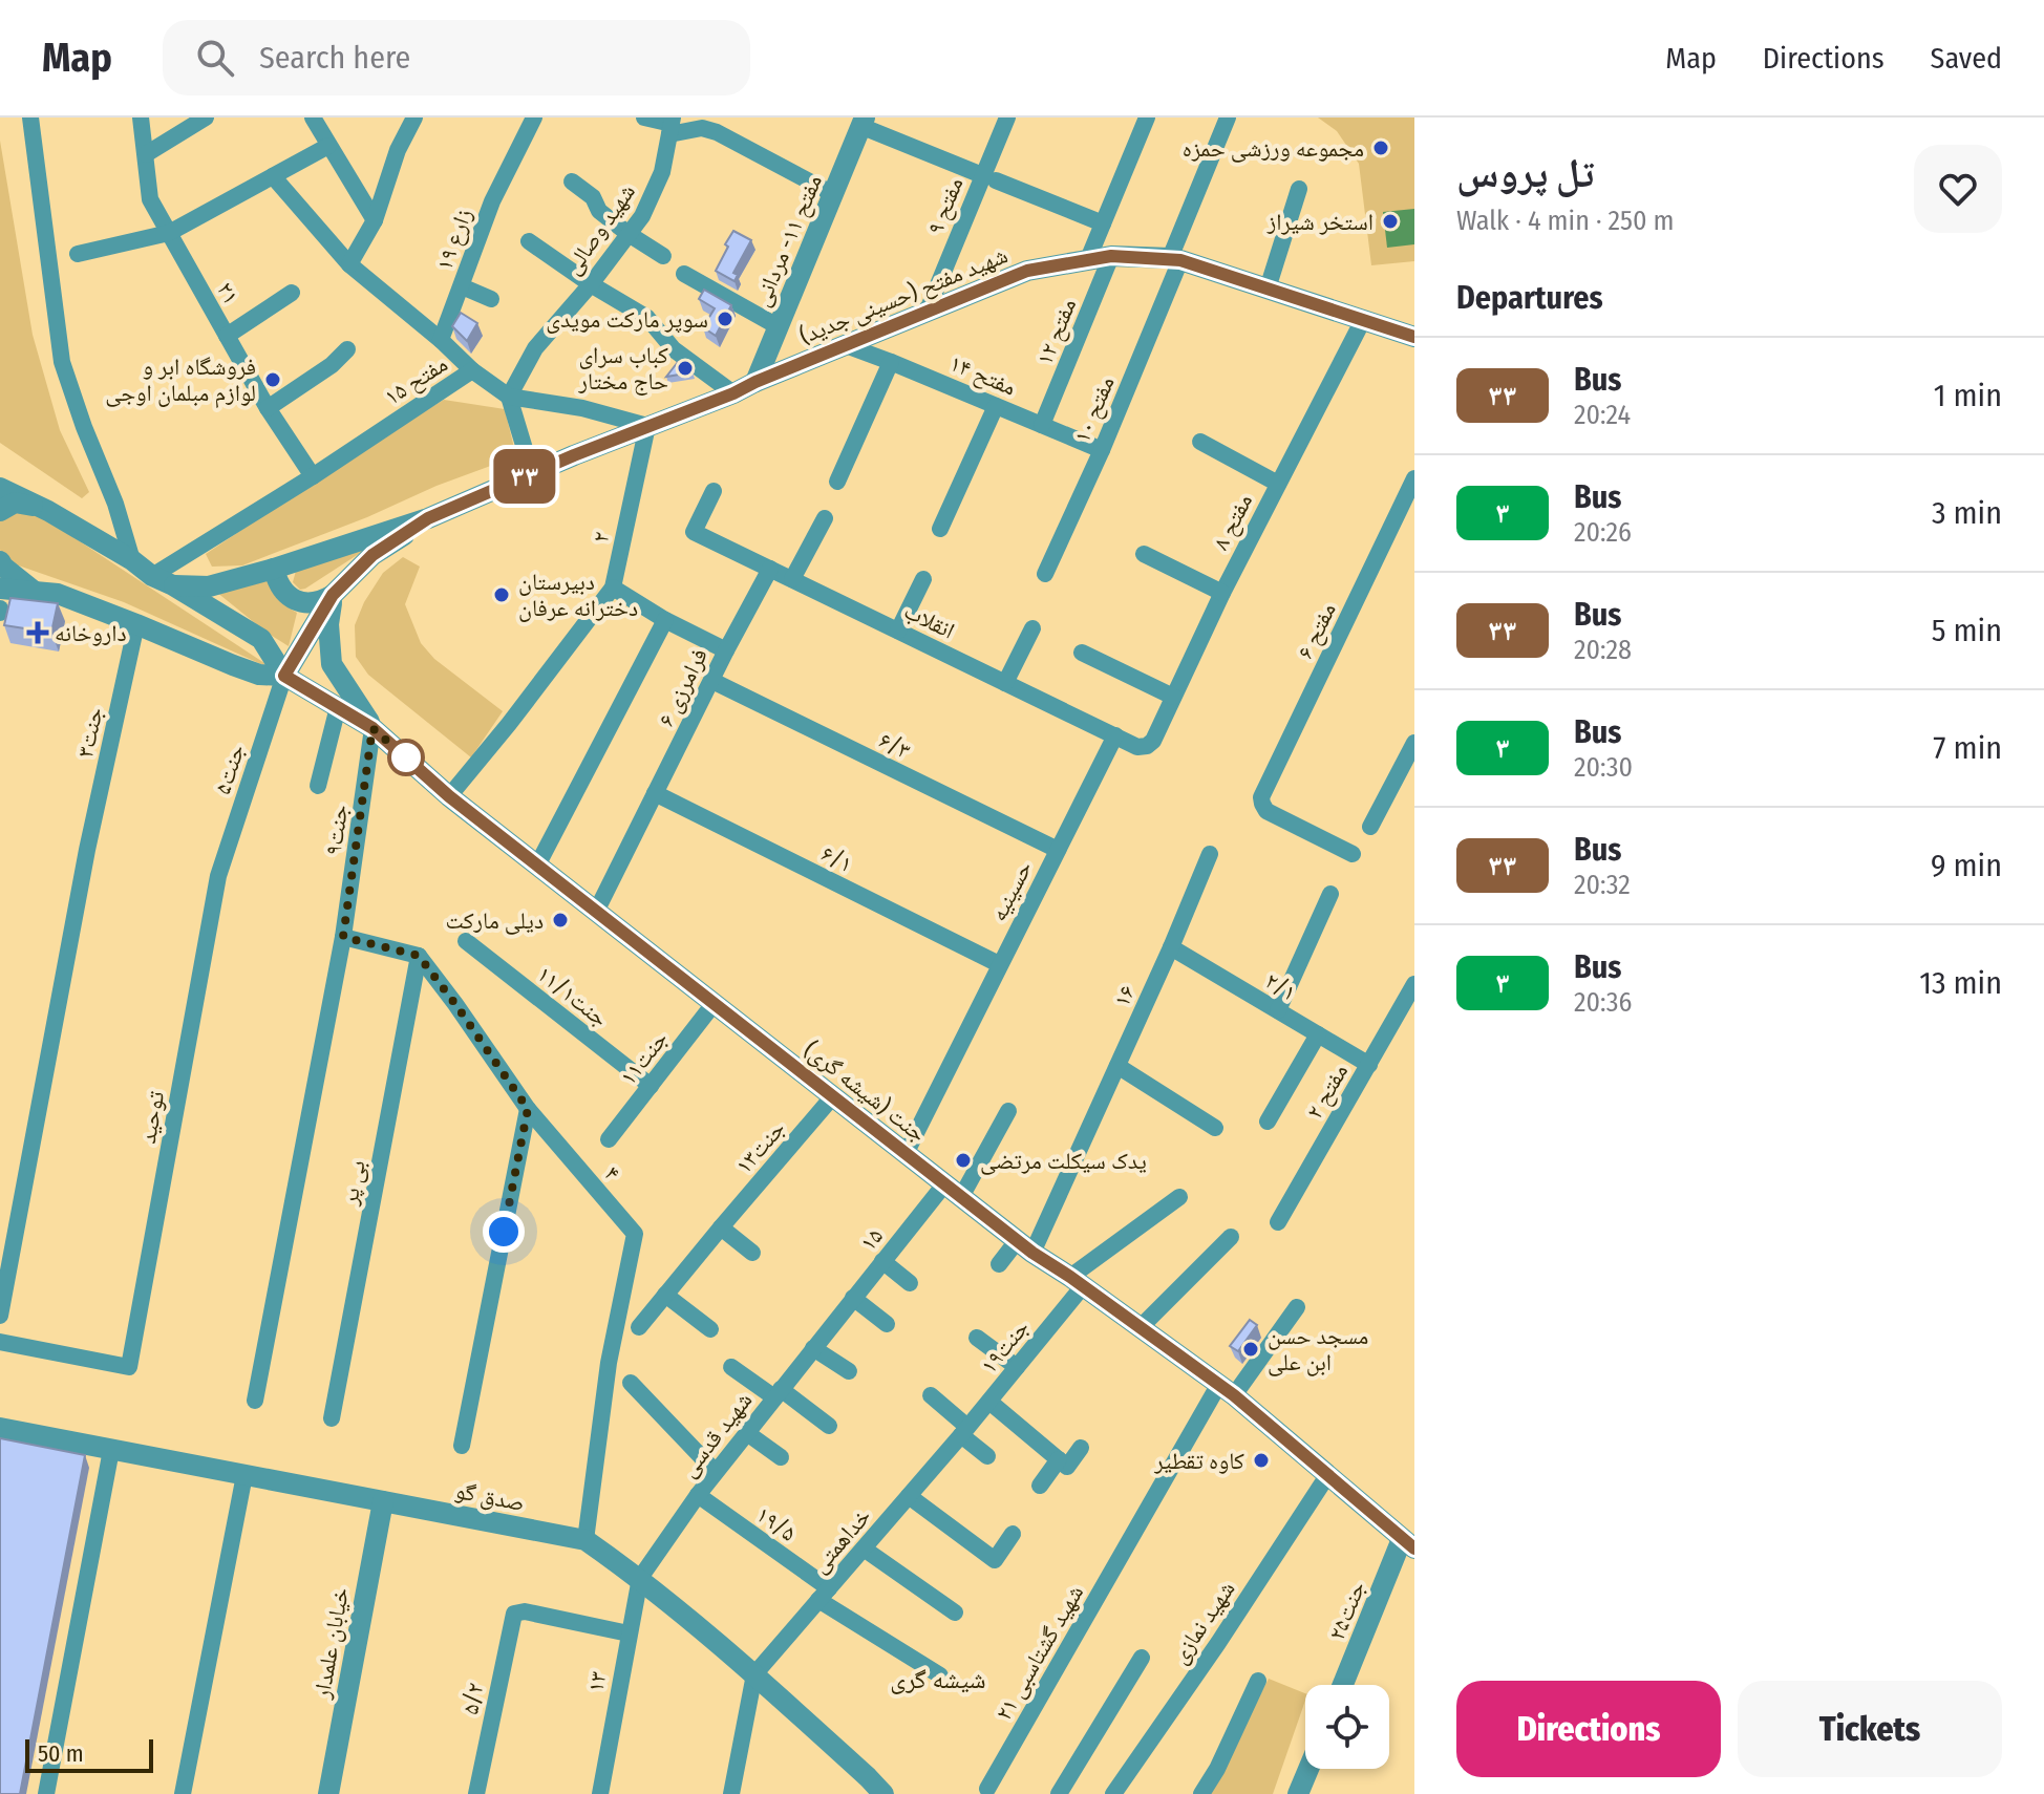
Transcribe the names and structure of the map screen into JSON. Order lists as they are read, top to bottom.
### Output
{
  "streets": {
    "street": [
      "مفتح ۹",
      "شهید وصالی",
      "۱۹ زارع",
      "مفتح ۱۱- مردانی",
      "۲۱",
      "شهید مفتح (حسینی جدید)",
      "مفتح ۱۲",
      "مفتح ۱۴",
      "مفتح ۱۵",
      "مفتح ۱۰",
      "مفتح ۸",
      "۲",
      "انقلاب",
      "مفتح ۶",
      "فرامرزی ۶",
      "جنت۳",
      "۶/۳",
      "جنت۵",
      "جنت۹",
      "۶/۱",
      "حسینیه",
      "۲/۱",
      "جنت۱۱/۱",
      "۱۶",
      "جنت۱۱",
      "جنت (شیشه گری)",
      "مفتح ۲",
      "توحید",
      "جنت۱۳",
      "۴",
      "بی پر",
      "۱۵",
      "جنت۱۹",
      "شهید قدسی",
      "صدق گو",
      "۱۹/۵",
      "خداهمتی",
      "جنت۲۵",
      "شهید نمازی",
      "خیابان علمدار",
      "شهید گشتاسبی ۲۱",
      "۱۳",
      "۵/۲"
    ]
  },
  "crossings": [
    ["مفتح ۹", "شهید مفتح (حسینی جدید)"],
    ["شهید وصالی", "مفتح ۱۵"],
    ["مفتح ۱۱- مردانی", "شهید مفتح (حسینی جدید)"],
    ["۲۱", "مفتح ۱۵"],
    ["شهید مفتح (حسینی جدید)", "مفتح ۱۲"],
    ["شهید مفتح (حسینی جدید)", "مفتح ۱۴"],
    ["شهید مفتح (حسینی جدید)", "مفتح ۱۵"],
    ["شهید مفتح (حسینی جدید)", "مفتح ۱۰"],
    ["شهید مفتح (حسینی جدید)", "مفتح ۸"],
    ["شهید مفتح (حسینی جدید)", "۲"],
    ["مفتح ۱۲", "مفتح ۱۴"],
    ["مفتح ۱۴", "مفتح ۱۰"],
    ["مفتح ۱۵", "۲"],
    ["مفتح ۸", "انقلاب"],
    ["۲", "جنت (شیشه گری)"],
    ["انقلاب", "فرامرزی ۶"],
    ["انقلاب", "حسینیه"],
    ["فرامرزی ۶", "۶/۳"],
    ["فرامرزی ۶", "۶/۱"],
    ["فرامرزی ۶", "جنت (شیشه گری)"],
    ["۶/۳", "حسینیه"],
    ["جنت۵", "جنت (شیشه گری)"],
    ["جنت۵", "توحید"],
    ["جنت۹", "جنت (شیشه گری)"],
    ["۶/۱", "حسینیه"],
    ["حسینیه", "جنت (شیشه گری)"],
    ["۲/۱", "۱۶"],
    ["۲/۱", "مفتح ۲"],
    ["جنت۱۱/۱", "جنت۱۱"],
    ["۱۶", "جنت (شیشه گری)"],
    ["جنت۱۱", "جنت (شیشه گری)"],
    ["جنت (شیشه گری)", "جنت۱۳"],
    ["جنت (شیشه گری)", "۱۵"],
    ["جنت (شیشه گری)", "جنت۱۹"],
    ["جنت (شیشه گری)", "جنت۲۵"],
    ["جنت (شیشه گری)", "شهید نمازی"],
    ["جنت (شیشه گری)", "شهید گشتاسبی ۲۱"],
    ["۴", "بی پر"],
    ["۴", "صدق گو"],
    ["۱۵", "شهید قدسی"],
    ["جنت۱۹", "خداهمتی"],
    ["شهید قدسی", "صدق گو"],
    ["شهید قدسی", "۱۹/۵"],
    ["شهید قدسی", "۱۳"],
    ["صدق گو", "خداهمتی"],
    ["صدق گو", "خیابان علمدار"],
    ["صدق گو", "۱۳"],
    ["۱۹/۵", "خداهمتی"],
    ["۱۳", "۵/۲"]
  ],
  "districts": ["شیشه گری"],
  "places": {
    "other": [
      "مجموعه ورزشی حمزه",
      "استخر شیراز",
      "سوپر مارکت مویدی",
      "کباب سرای حاج مختار",
      "فروشگاه ابر و لوازم مبلمان اوجی",
      "دبیرستان دخترانه عرفان",
      "دیلی مارکت",
      "یدک سیکلت مرتضی",
      "مسجد حسن ابن علی",
      "کاوه تقطیر"
    ],
    "health": ["داروخانه"]
  },
  "lines": ["bus line ۳۳"],
  "scale_bar": "50 m",
  "page": {
    "header": "Map",
    "search": "Search here",
    "nav": ["Map", "Directions", "Saved"],
    "on_map": "۳۳",
    "heading": [
      ["تل پروس", "Walk · 4 min · 250 m"],
      "Departures"
    ],
    "list": [
      {
        "mark": "۳۳",
        "name": "Bus",
        "note": "20:24",
        "value": "1 min"
      },
      {
        "mark": "۳",
        "name": "Bus",
        "note": "20:26",
        "value": "3 min"
      },
      {
        "mark": "۳۳",
        "name": "Bus",
        "note": "20:28",
        "value": "5 min"
      },
      {
        "mark": "۳",
        "name": "Bus",
        "note": "20:30",
        "value": "7 min"
      },
      {
        "mark": "۳۳",
        "name": "Bus",
        "note": "20:32",
        "value": "9 min"
      },
      {
        "mark": "۳",
        "name": "Bus",
        "note": "20:36",
        "value": "13 min"
      }
    ],
    "buttons": ["Directions", "Tickets"],
    "scale": "50 m"
  }
}
